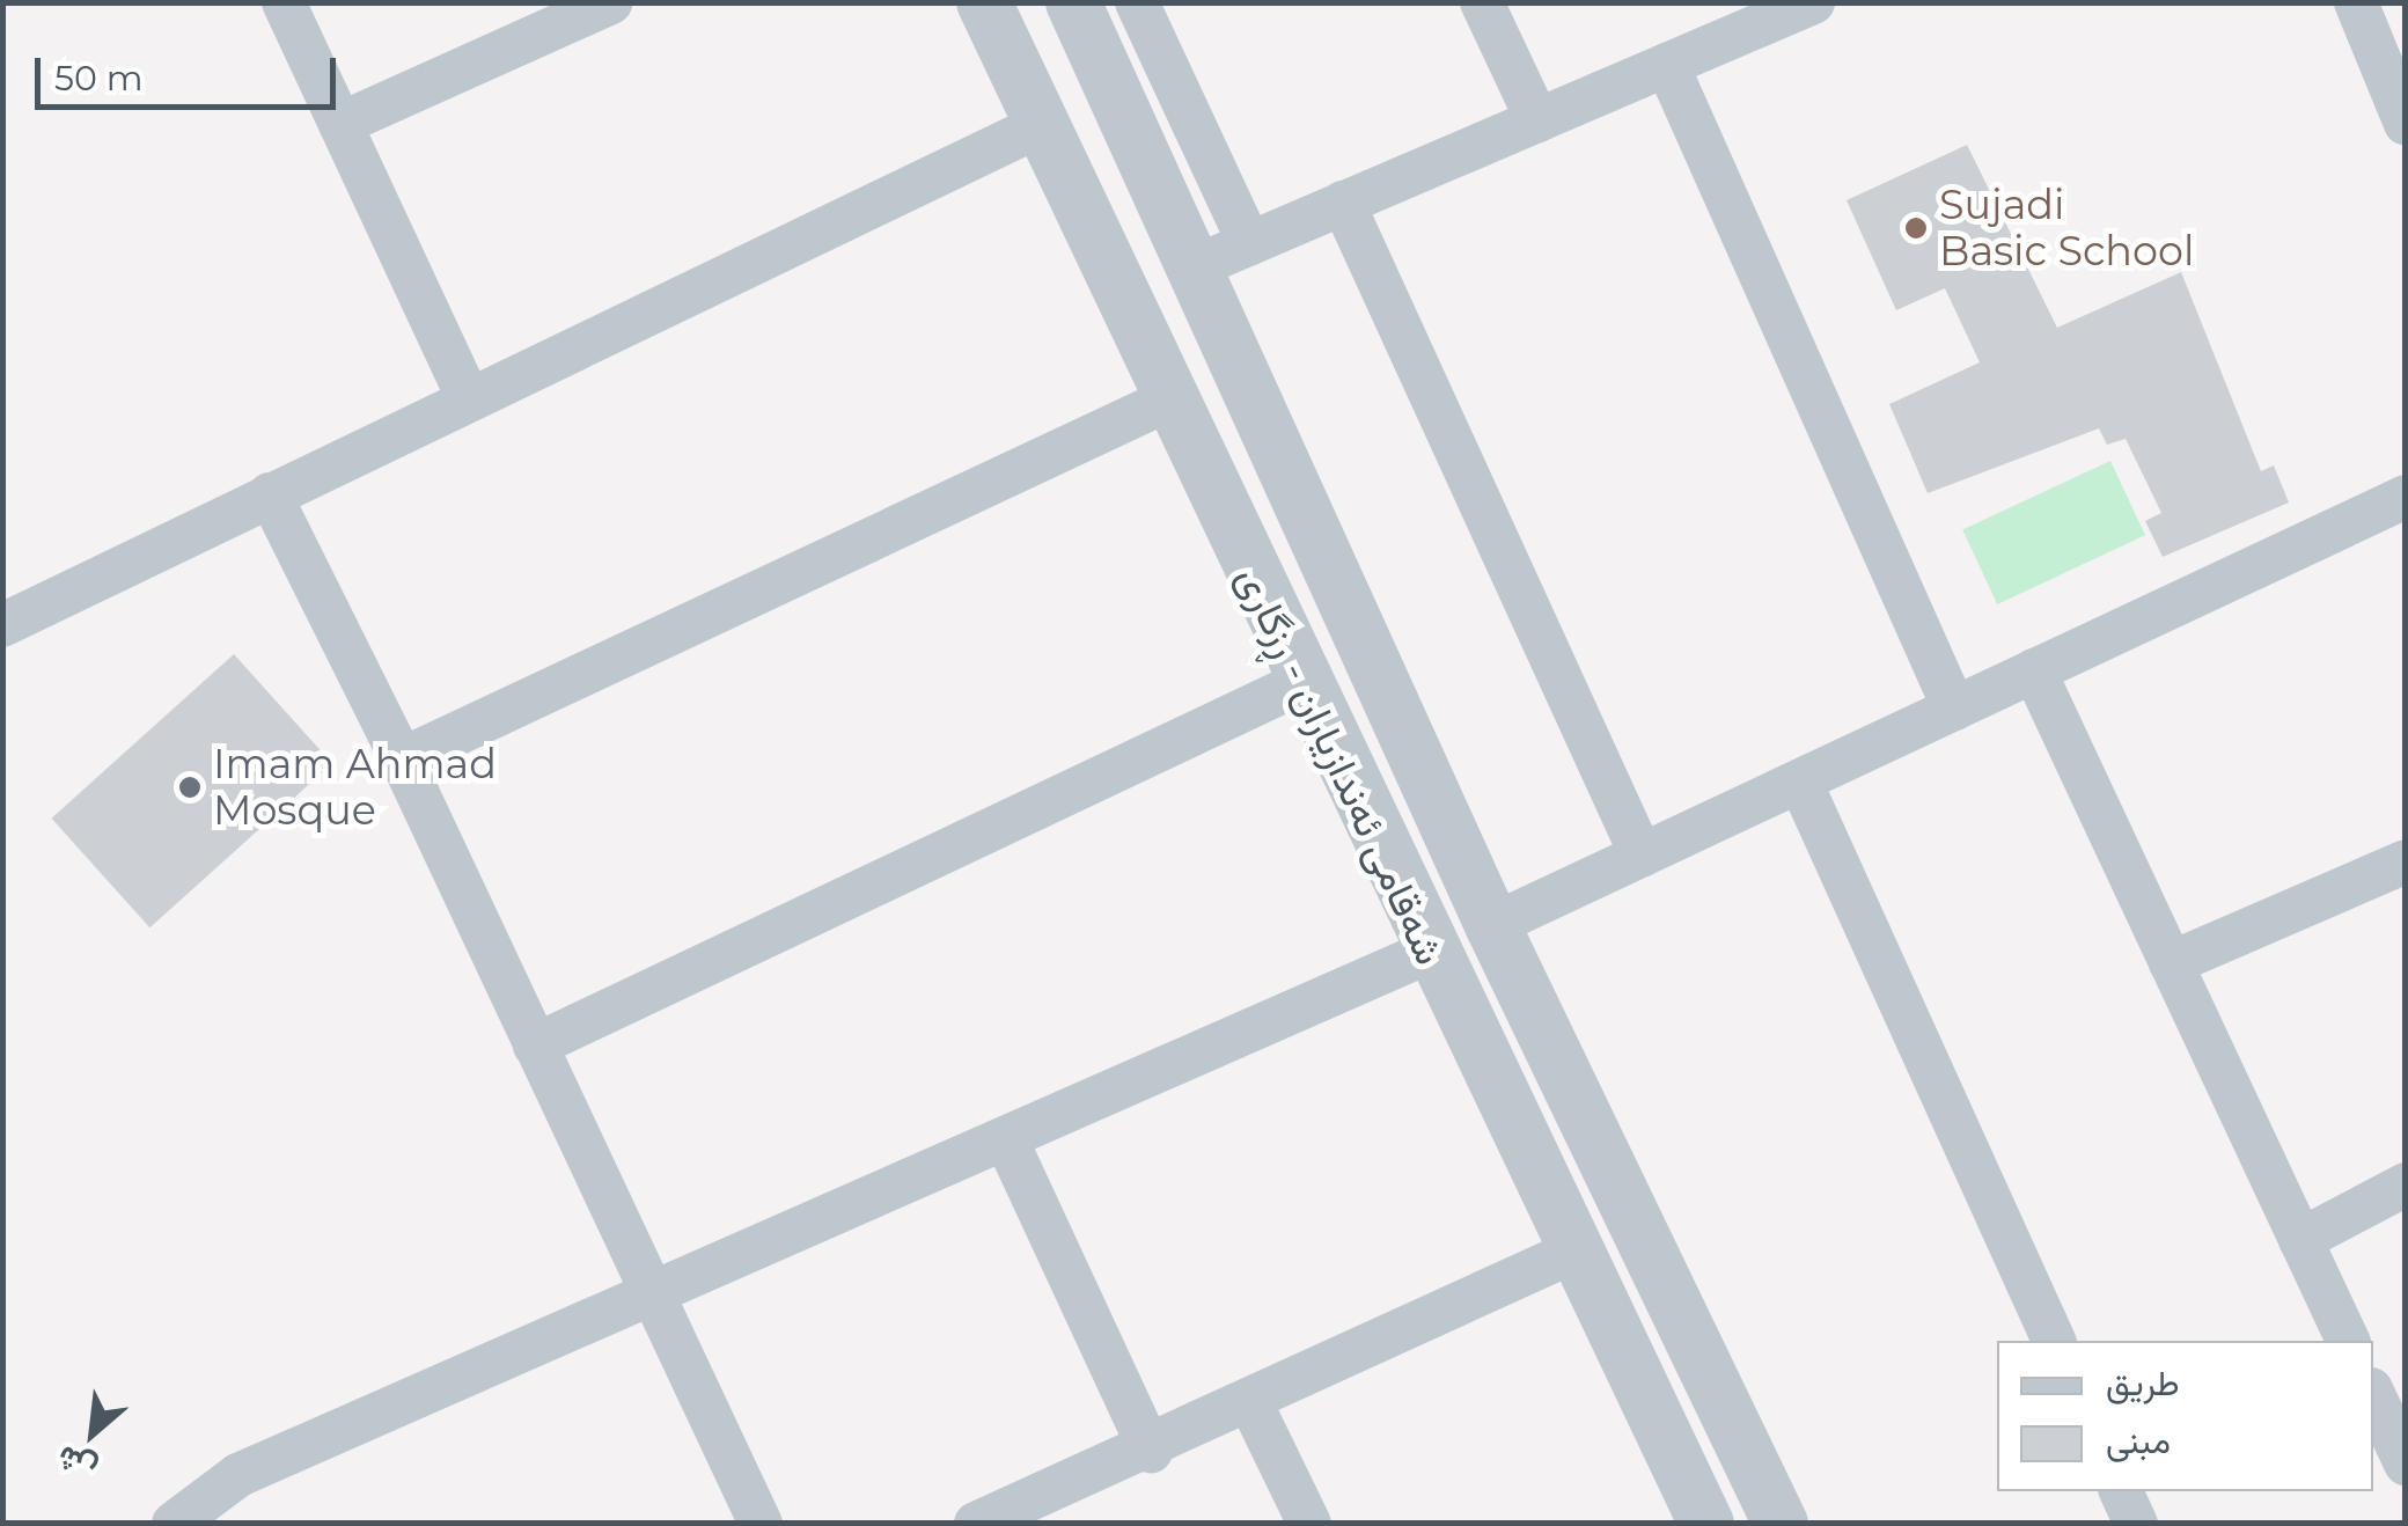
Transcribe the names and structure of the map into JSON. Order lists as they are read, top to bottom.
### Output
{
  "streets": {
    "street": ["شەقامی ئەندازیاران - ڕزگاری"]
  },
  "places": ["Sujadi Basic School", "Imam Ahmad Mosque"],
  "legend": ["طريق", "مبنى"],
  "scale_bar": "50 m",
  "north": "bottom left"
}
